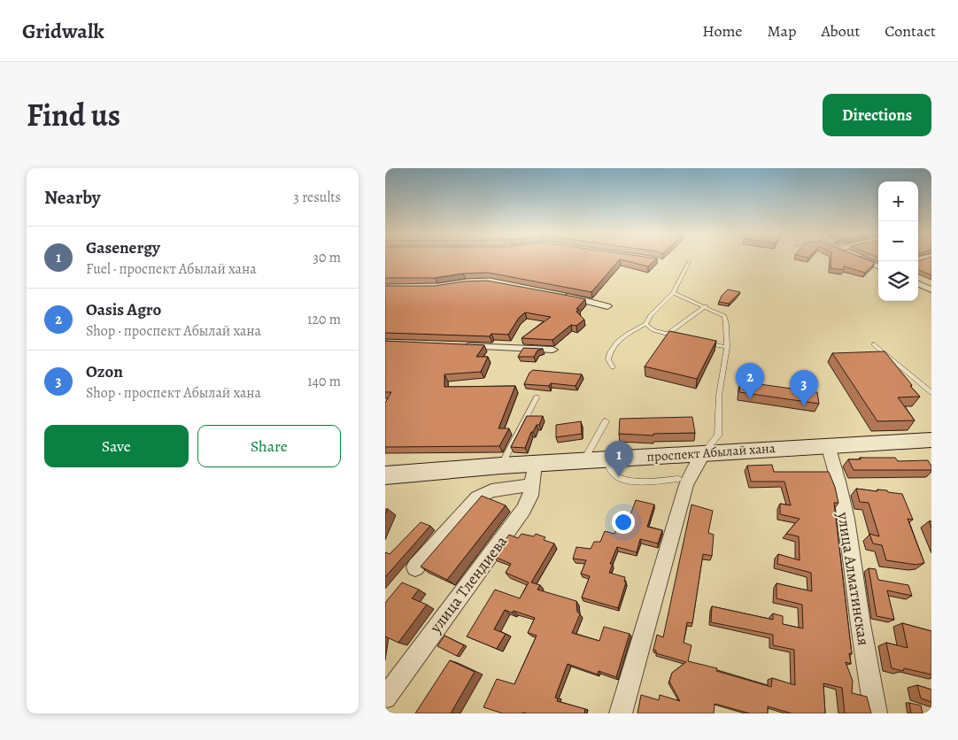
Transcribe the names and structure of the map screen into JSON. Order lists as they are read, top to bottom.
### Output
{
  "streets": {
    "main road": ["проспект Абылай хана"],
    "street": ["улица Алматинская", "улица Тлендиева"]
  },
  "crossings": [
    ["проспект Абылай хана", "улица Алматинская"],
    ["проспект Абылай хана", "улица Тлендиева"]
  ],
  "page": {
    "header": "Gridwalk",
    "nav": [
      "Home",
      "Map",
      "About",
      "Contact"
    ],
    "title": "Find us",
    "buttons": [
      "Directions",
      ["Save", "Share"]
    ],
    "heading": ["Nearby", "3 results"],
    "map_buttons": ["+", "−"],
    "list": [
      {
        "mark": "1",
        "name": "Gasenergy",
        "note": "Fuel · проспект Абылай хана",
        "value": "30 m"
      },
      {
        "mark": "2",
        "name": "Oasis Agro",
        "note": "Shop · проспект Абылай хана",
        "value": "120 m"
      },
      {
        "mark": "3",
        "name": "Ozon",
        "note": "Shop · проспект Абылай хана",
        "value": "140 m"
      }
    ],
    "pins": ["2", "3", "1"]
  }
}
